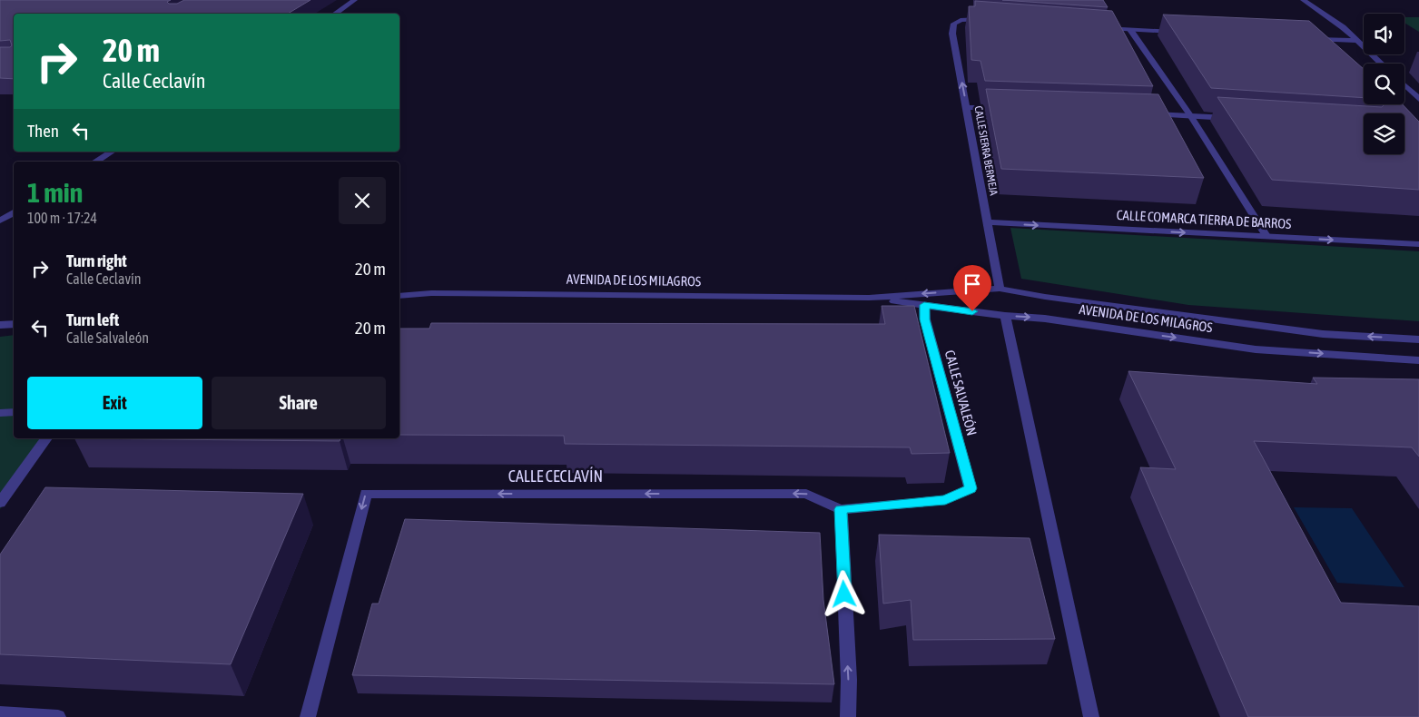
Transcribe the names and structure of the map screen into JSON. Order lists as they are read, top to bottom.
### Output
{
  "streets": {
    "street": [
      "CALLE SIERRA BERMEJA",
      "CALLE COMARCA TIERRA DE BARROS",
      "AVENIDA DE LOS MILAGROS",
      "CALLE SALVALEÓN",
      "CALLE CECLAVÍN"
    ]
  },
  "crossings": [
    ["CALLE SIERRA BERMEJA", "CALLE COMARCA TIERRA DE BARROS"],
    ["CALLE SIERRA BERMEJA", "AVENIDA DE LOS MILAGROS"],
    ["AVENIDA DE LOS MILAGROS", "CALLE SALVALEÓN"],
    ["CALLE SALVALEÓN", "CALLE CECLAVÍN"]
  ],
  "one_way": ["CALLE COMARCA TIERRA DE BARROS", "CALLE CECLAVÍN"],
  "page": {
    "turn": ["20 m", "Calle Ceclavín"],
    "then": "Then",
    "heading": ["1 min", "100 m · 17:24"],
    "list": [
      {
        "name": "Turn right",
        "note": "Calle Ceclavín",
        "value": "20 m"
      },
      {
        "name": "Turn left",
        "note": "Calle Salvaleón",
        "value": "20 m"
      }
    ],
    "buttons": ["Exit", "Share"]
  }
}
